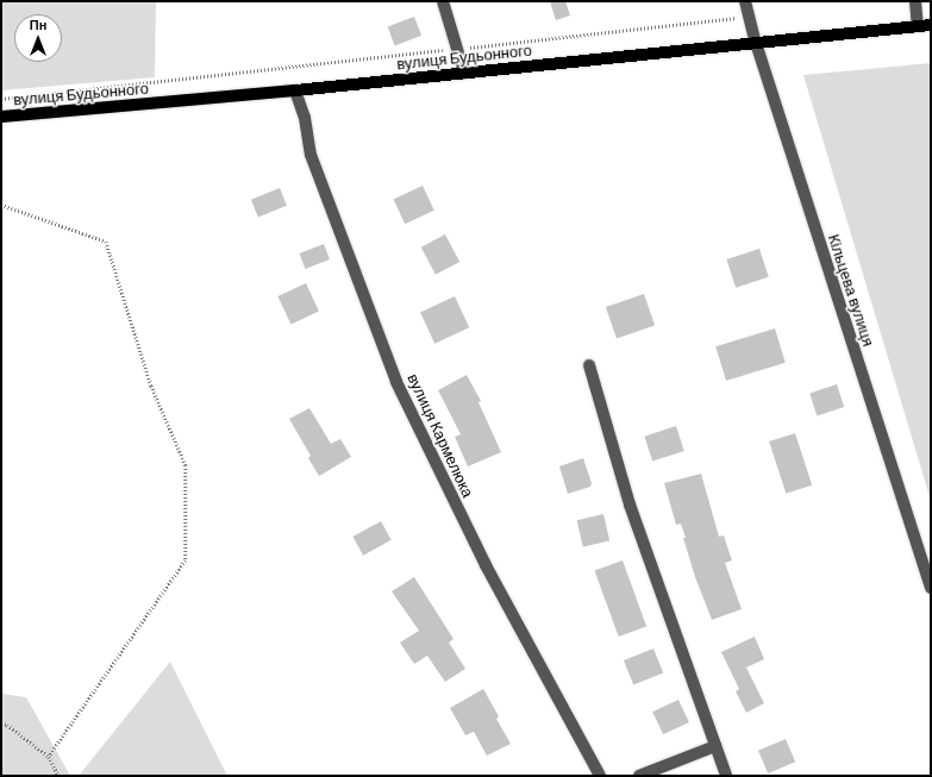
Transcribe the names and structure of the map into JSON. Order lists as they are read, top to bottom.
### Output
{
  "streets": {
    "main road": ["вулиця Будьонного"],
    "street": ["Кільцева вулиця", "вулиця Кармелюка"]
  },
  "crossings": [
    ["вулиця Будьонного", "Кільцева вулиця"],
    ["вулиця Будьонного", "вулиця Кармелюка"]
  ],
  "north": "top"
}
